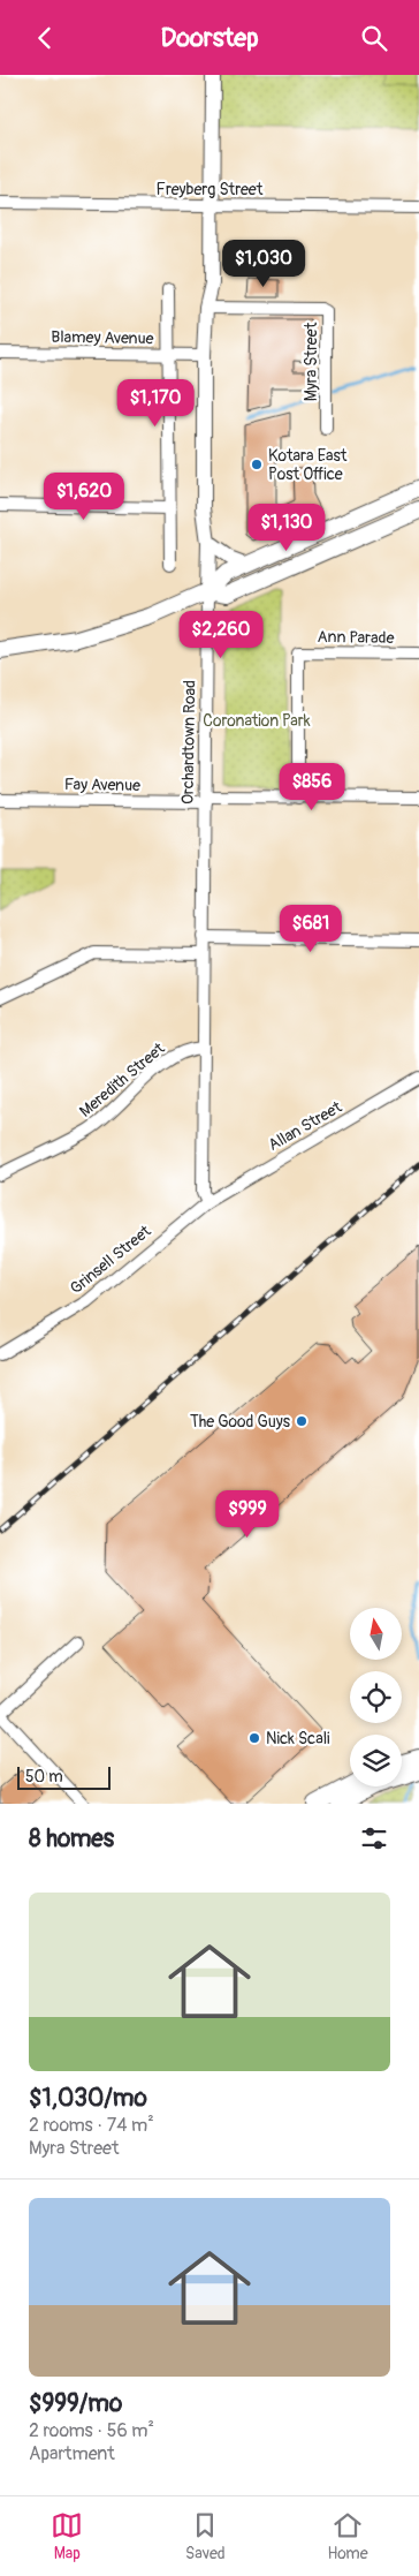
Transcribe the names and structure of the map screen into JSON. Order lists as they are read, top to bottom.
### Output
{
  "streets": {
    "street": [
      "Freyberg Street",
      "Blamey Avenue",
      "Myra Street",
      "Ann Parade",
      "Orchardtown Road",
      "Fay Avenue",
      "Meredith Street",
      "Allan Street",
      "Grinsell Street"
    ]
  },
  "crossings": [
    ["Freyberg Street", "Orchardtown Road"],
    ["Blamey Avenue", "Orchardtown Road"],
    ["Myra Street", "Orchardtown Road"],
    ["Ann Parade", "Fay Avenue"],
    ["Orchardtown Road", "Fay Avenue"],
    ["Orchardtown Road", "Meredith Street"],
    ["Orchardtown Road", "Allan Street"],
    ["Orchardtown Road", "Grinsell Street"],
    ["Allan Street", "Grinsell Street"]
  ],
  "parks": ["Coronation Park"],
  "places": ["Kotara East Post Office", "The Good Guys", "Nick Scali"],
  "scale_bar": "50 m",
  "north": "top",
  "page": {
    "header": "Doorstep",
    "price": [
      "$1,030",
      "$1,170",
      "$1,620",
      "$1,130",
      "$2,260",
      "$856",
      "$681",
      "$999"
    ],
    "scale": "50 m",
    "heading": "8 homes",
    "list": [
      {
        "name": "$1,030/mo",
        "note": "2 rooms · 74 m² · Myra Street"
      },
      {
        "name": "$999/mo",
        "note": "2 rooms · 56 m² · Apartment"
      }
    ],
    "tabs": ["Map", "Saved", "Home"]
  }
}
